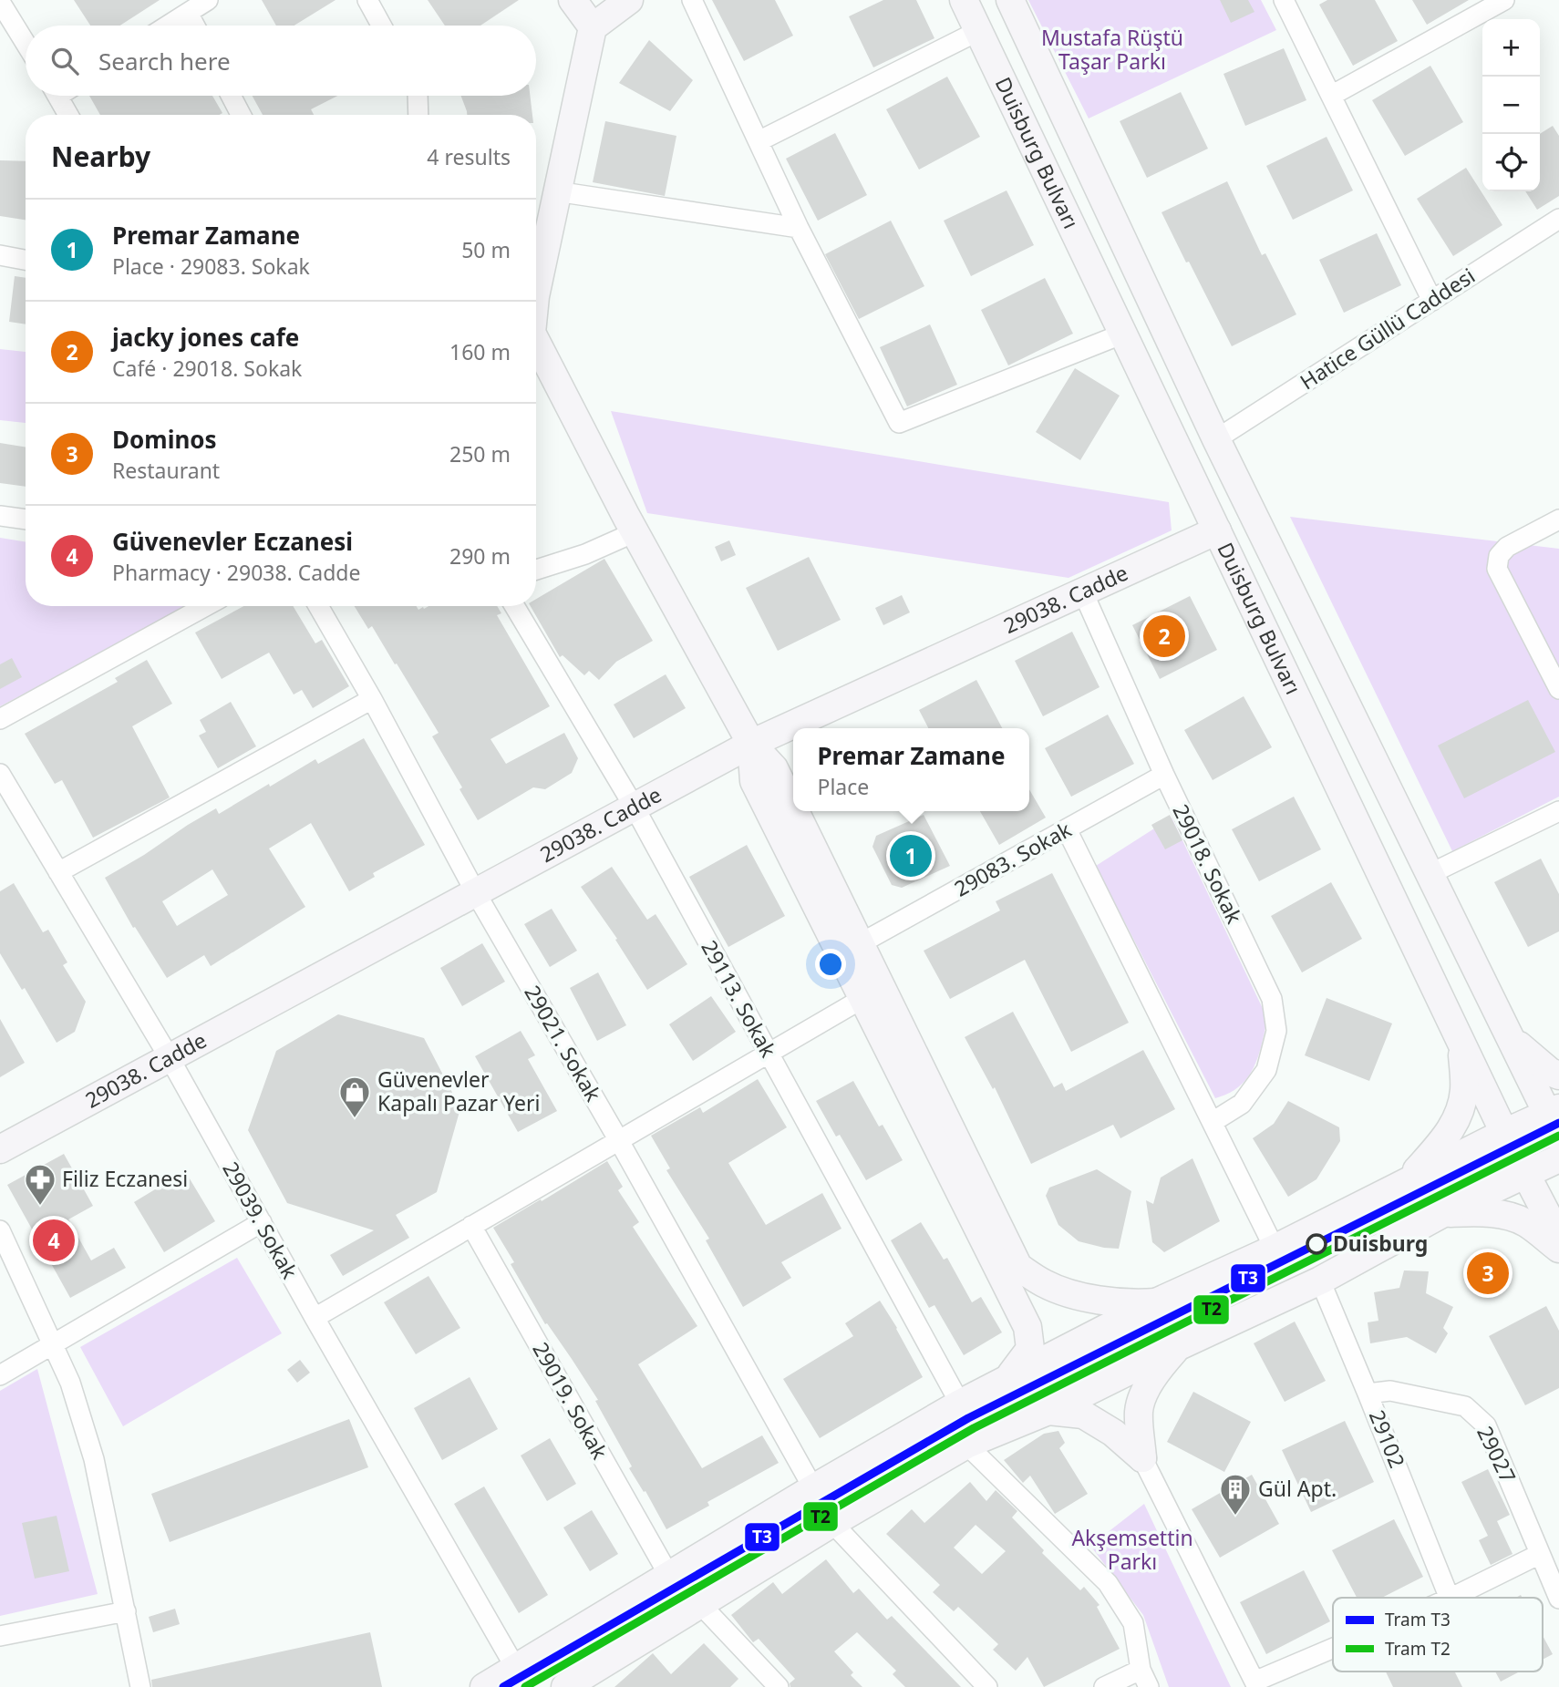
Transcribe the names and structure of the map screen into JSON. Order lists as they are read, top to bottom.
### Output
{
  "streets": {
    "main road": ["Duisburg Bulvarı", "29038. Cadde"],
    "street": [
      "Hatice Güllü Caddesi",
      "29083. Sokak",
      "29018. Sokak",
      "29113. Sokak",
      "29021. Sokak",
      "29039. Sokak",
      "29019. Sokak",
      "29102",
      "29027"
    ]
  },
  "crossings": [
    ["Duisburg Bulvarı", "Hatice Güllü Caddesi"],
    ["Duisburg Bulvarı", "29038. Cadde"],
    ["29038. Cadde", "29018. Sokak"],
    ["29038. Cadde", "29113. Sokak"],
    ["29038. Cadde", "29021. Sokak"],
    ["29038. Cadde", "29039. Sokak"],
    ["29083. Sokak", "29018. Sokak"],
    ["29102", "29027"]
  ],
  "parks": ["Mustafa Rüştü Taşar Parkı", "Akşemsettin Parkı"],
  "places": {
    "shop": ["Güvenevler Kapalı Pazar Yeri"],
    "pharmacy": ["Filiz Eczanesi"],
    "other": ["Duisburg"],
    "building": ["Gül Apt."]
  },
  "lines": ["tram line T3", "tram line T2"],
  "legend": ["Tram T3", "Tram T2"],
  "page": {
    "map_buttons": ["+", "−"],
    "search": "Search here",
    "heading": ["Nearby", "4 results"],
    "list": [
      {
        "mark": "1",
        "name": "Premar Zamane",
        "note": "Place · 29083. Sokak",
        "value": "50 m"
      },
      {
        "mark": "2",
        "name": "jacky jones cafe",
        "note": "Café · 29018. Sokak",
        "value": "160 m"
      },
      {
        "mark": "3",
        "name": "Dominos",
        "note": "Restaurant",
        "value": "250 m"
      },
      {
        "mark": "4",
        "name": "Güvenevler Eczanesi",
        "note": "Pharmacy · 29038. Cadde",
        "value": "290 m"
      }
    ],
    "pins": [
      "2",
      "1",
      "4",
      "3"
    ],
    "popup": ["Premar Zamane", "Place"]
  }
}
